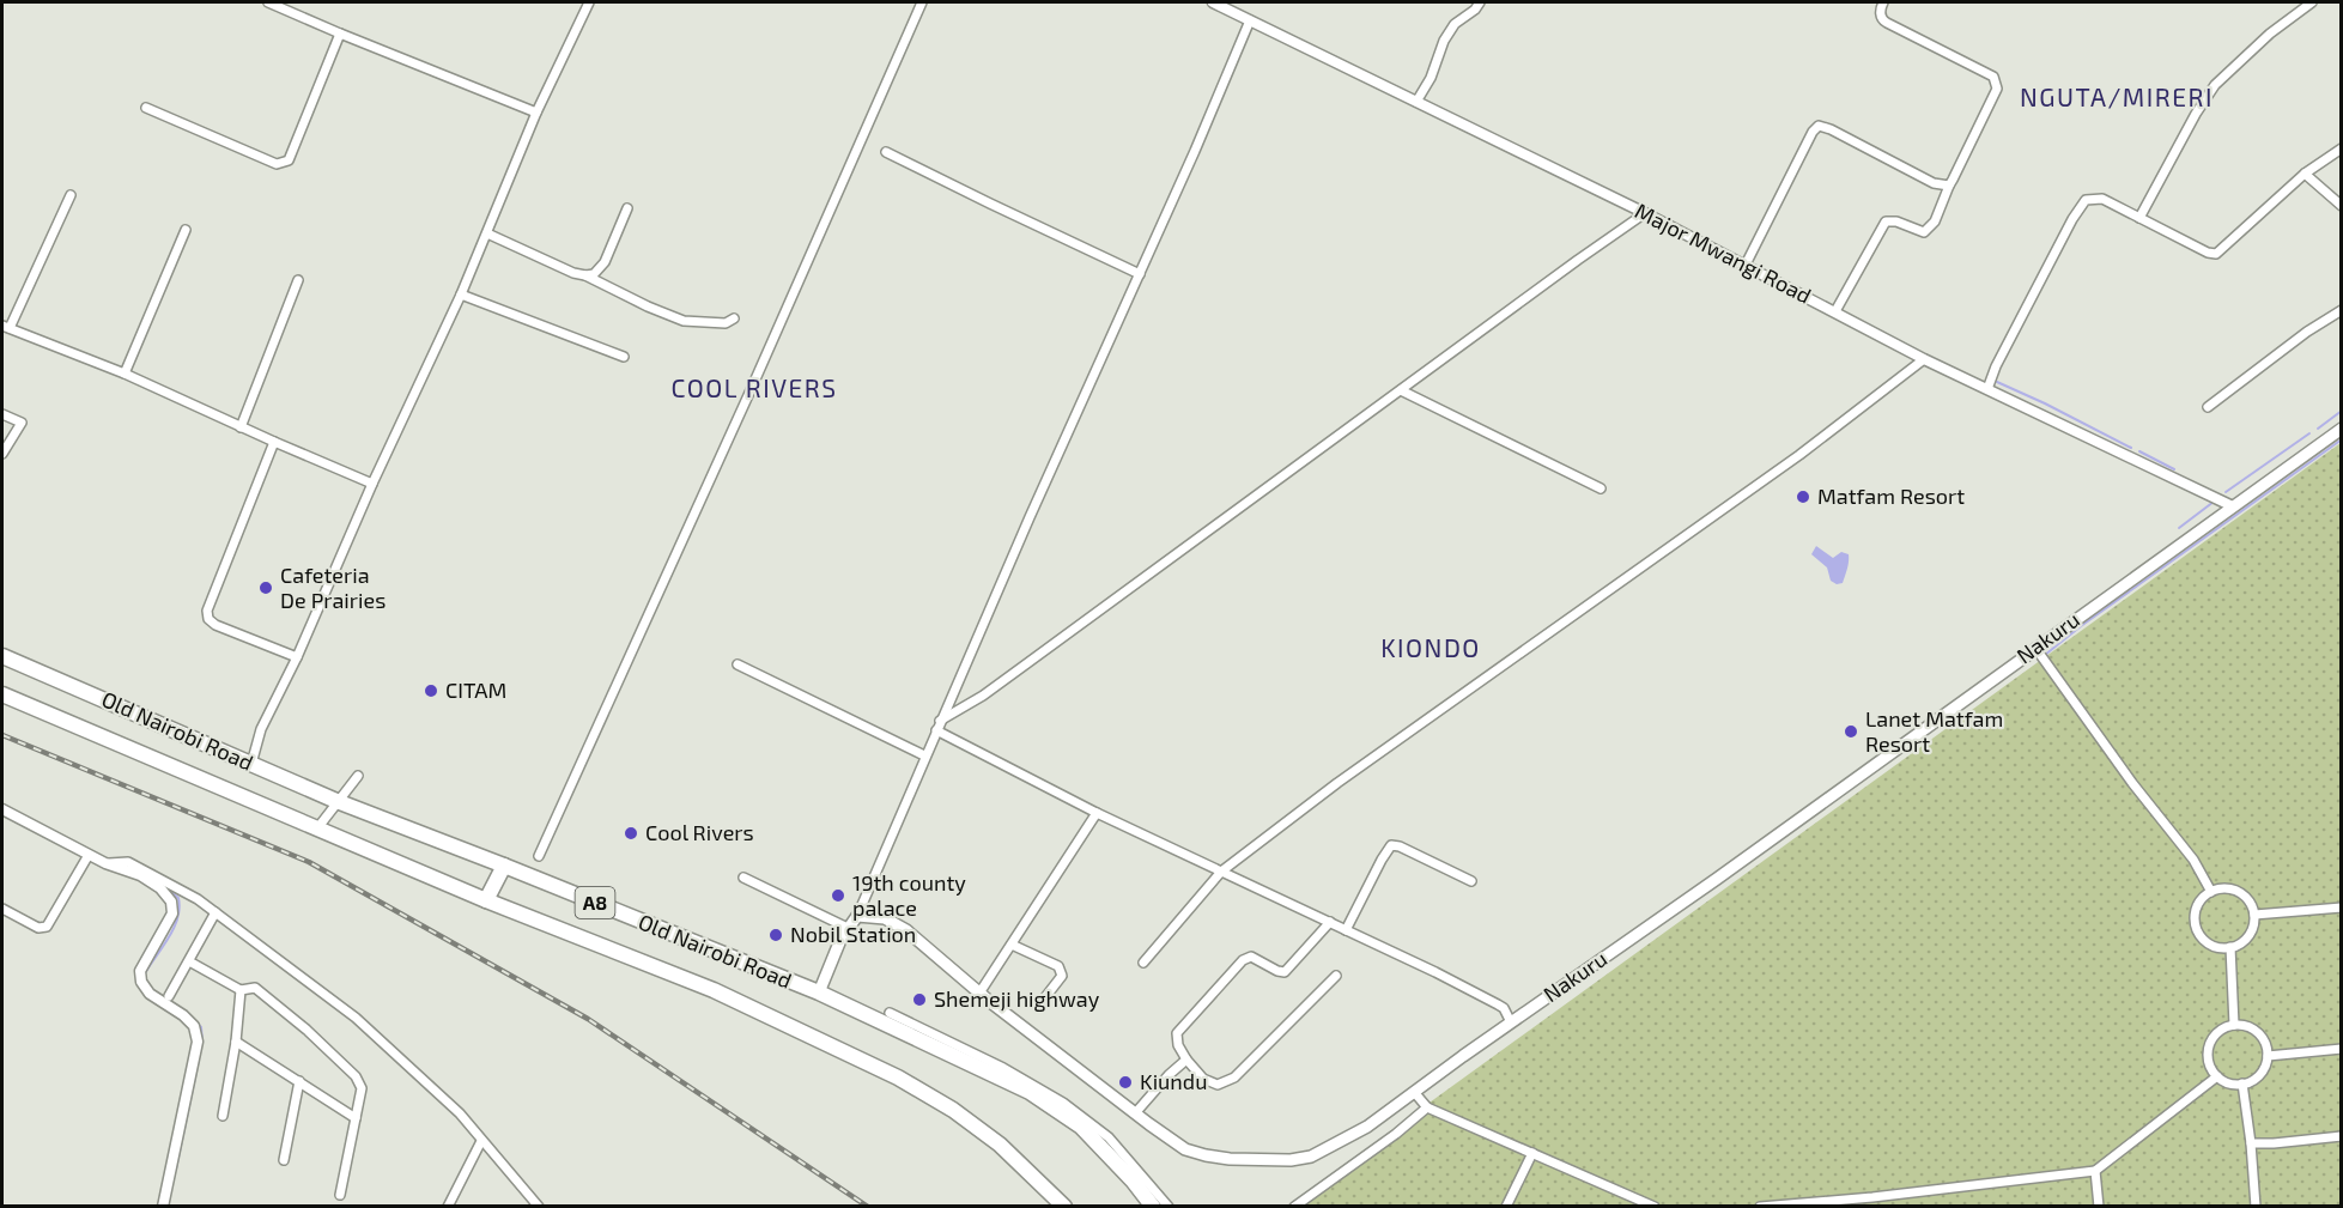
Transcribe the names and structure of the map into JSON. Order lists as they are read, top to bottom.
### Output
{
  "streets": {
    "highway": ["Old Nairobi Road", "A8"],
    "main road": ["Nakuru"],
    "street": ["Major Mwangi Road"]
  },
  "crossings": [
    ["Major Mwangi Road", "Nakuru"]
  ],
  "districts": ["NGUTA/MIRERI", "COOL RIVERS", "KIONDO"],
  "places": [
    "Matfam Resort",
    "Cafeteria De Prairies",
    "CITAM",
    "Lanet Matfam Resort",
    "Cool Rivers",
    "19th county palace",
    "Nobil Station",
    "Shemeji highway",
    "Kiundu"
  ]
}
